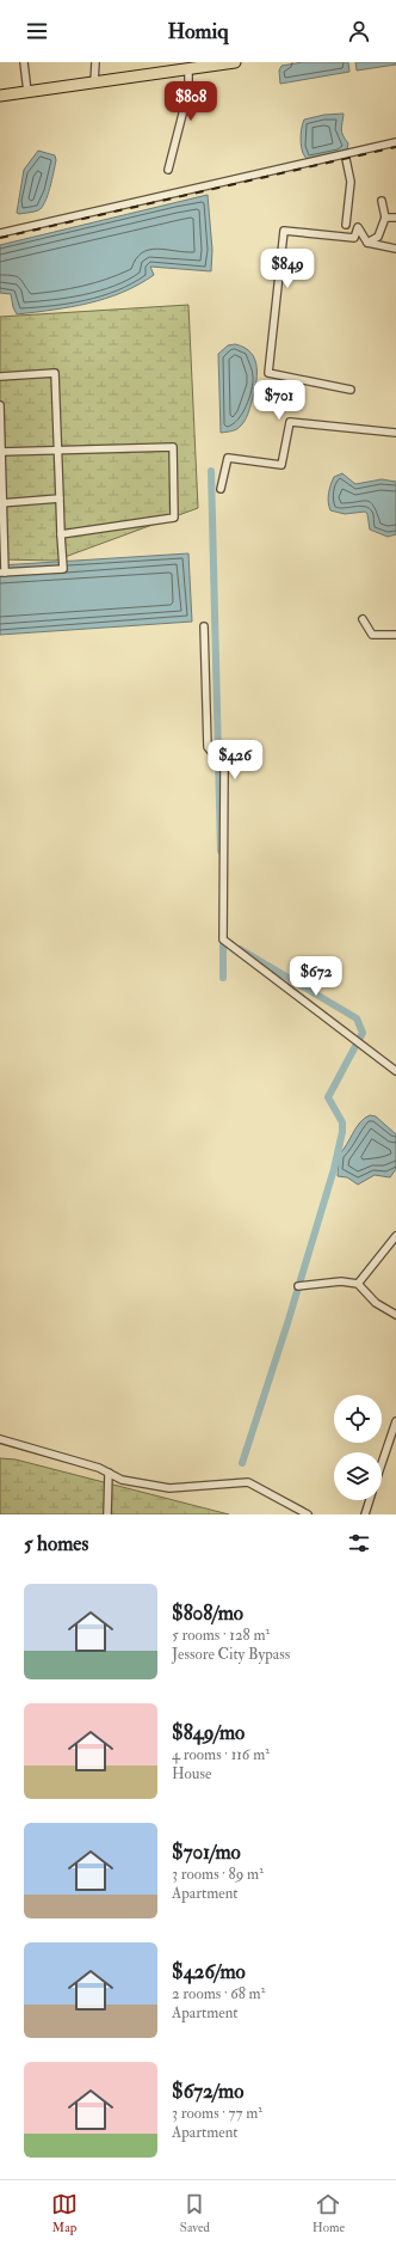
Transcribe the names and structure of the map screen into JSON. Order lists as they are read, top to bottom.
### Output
{
  "page": {
    "header": "Homiq",
    "price": [
      "$808",
      "$849",
      "$701",
      "$426",
      "$672"
    ],
    "heading": "5 homes",
    "list": [
      {
        "name": "$808/mo",
        "note": "5 rooms · 128 m² · Jessore City Bypass"
      },
      {
        "name": "$849/mo",
        "note": "4 rooms · 116 m² · House"
      },
      {
        "name": "$701/mo",
        "note": "3 rooms · 89 m² · Apartment"
      },
      {
        "name": "$426/mo",
        "note": "2 rooms · 68 m² · Apartment"
      },
      {
        "name": "$672/mo",
        "note": "3 rooms · 77 m² · Apartment"
      }
    ],
    "tabs": ["Map", "Saved", "Home"]
  }
}
